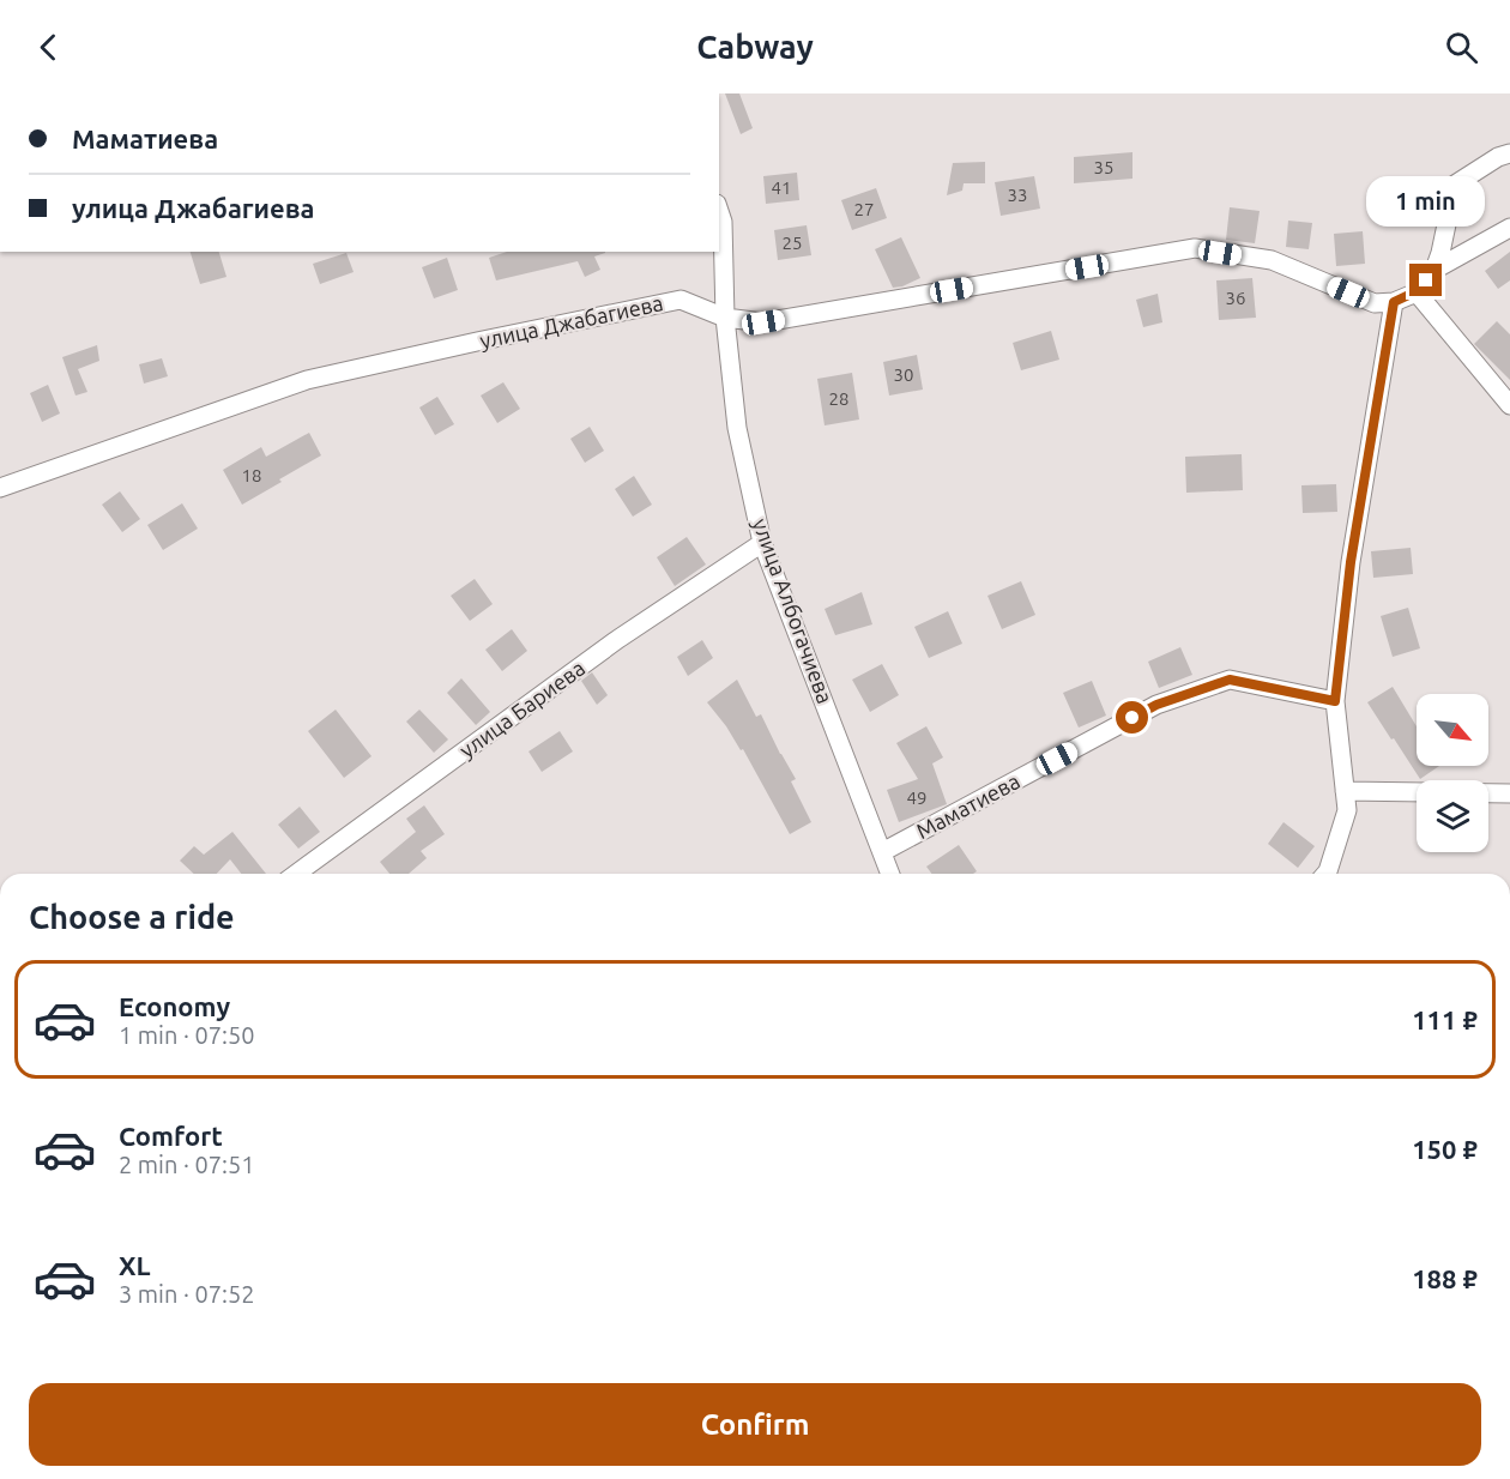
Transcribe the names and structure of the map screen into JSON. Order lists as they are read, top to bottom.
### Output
{
  "streets": {
    "street": [
      "улица Джабагиева",
      "улица Албогачиева",
      "улица Бариева",
      "Маматиева"
    ]
  },
  "crossings": [
    ["улица Джабагиева", "улица Албогачиева"],
    ["улица Албогачиева", "улица Бариева"],
    ["улица Албогачиева", "Маматиева"]
  ],
  "house_numbers": [
    "35",
    "41",
    "33",
    "27",
    "25",
    "36",
    "30",
    "28",
    "18",
    "49"
  ],
  "north": "bottom right",
  "page": {
    "header": "Cabway",
    "banner": ["Маматиева", "улица Джабагиева"],
    "bubble": "1 min",
    "heading": "Choose a ride",
    "list": [
      {
        "name": "Economy",
        "note": "1 min · 07:50",
        "value": "111 ₽"
      },
      {
        "name": "Comfort",
        "note": "2 min · 07:51",
        "value": "150 ₽"
      },
      {
        "name": "XL",
        "note": "3 min · 07:52",
        "value": "188 ₽"
      }
    ],
    "buttons": "Confirm"
  }
}
